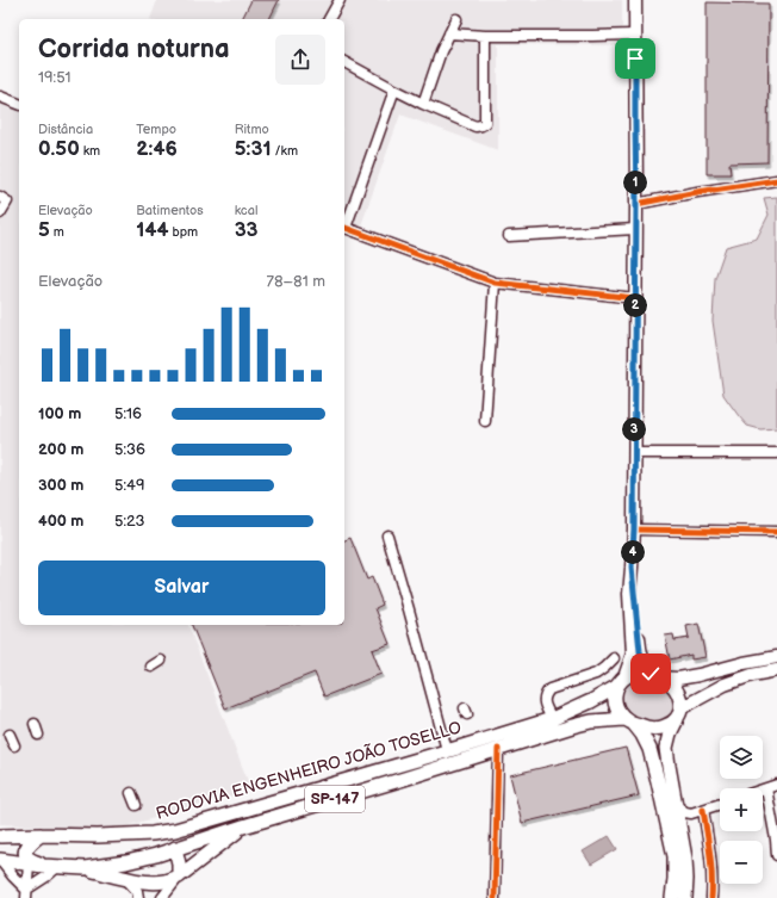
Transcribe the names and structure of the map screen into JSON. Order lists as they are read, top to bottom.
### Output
{
  "streets": {
    "highway": ["RODOVIA ENGENHEIRO JOÃO TOSELLO", "SP-147"]
  },
  "page": {
    "heading": ["Corrida noturna", "19:51"],
    "stats": [
      ["Distância", "0.50 km"],
      ["Tempo", "2:46"],
      ["Ritmo", "5:31 /km"],
      ["Elevação", "5 m"],
      ["Batimentos", "144 bpm"],
      ["kcal", "33"]
    ],
    "pins": [
      "1",
      "2",
      "3",
      "4"
    ],
    "chart": ["Elevação", "78–81 m"],
    "list": [
      {
        "name": "100 m",
        "note": "5:16"
      },
      {
        "name": "200 m",
        "note": "5:36"
      },
      {
        "name": "300 m",
        "note": "5:49"
      },
      {
        "name": "400 m",
        "note": "5:23"
      }
    ],
    "buttons": "Salvar",
    "map_buttons": ["+", "−"]
  }
}
